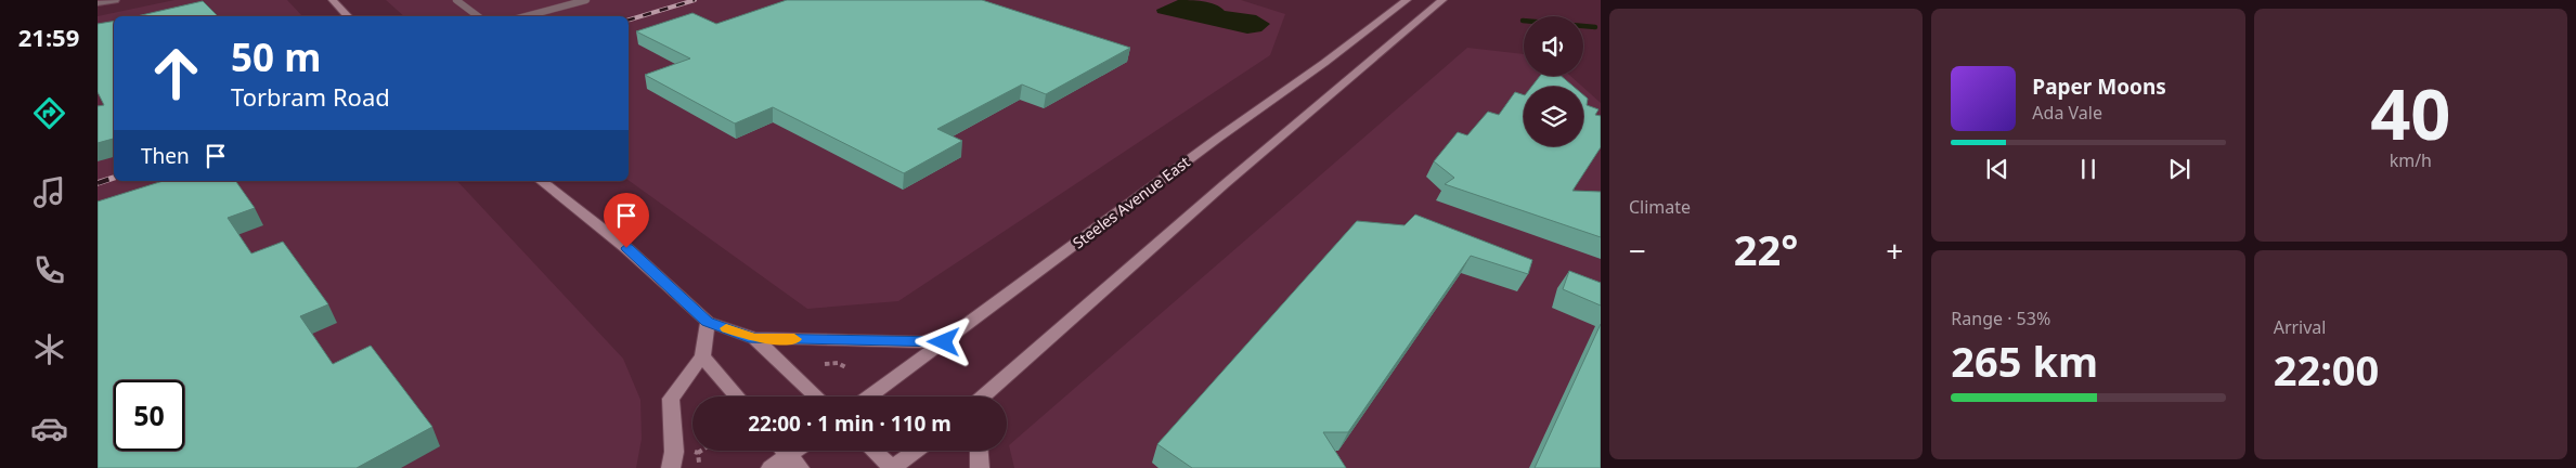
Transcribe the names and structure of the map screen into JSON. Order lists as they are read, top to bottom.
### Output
{
  "streets": {
    "main road": ["Steeles Avenue East"]
  },
  "page": {
    "tabs": "21:59",
    "tile": [
      "Climate",
      ["40", "km/h"],
      ["Range · 53%", "265 km"],
      ["Arrival", "22:00"]
    ],
    "turn": ["50 m", "Torbram Road"],
    "song": ["Paper Moons", "Ada Vale"],
    "then": "Then",
    "heat": ["−", "22°", "+"],
    "limit": "50",
    "trip": "22:00 · 1 min · 110 m"
  }
}
